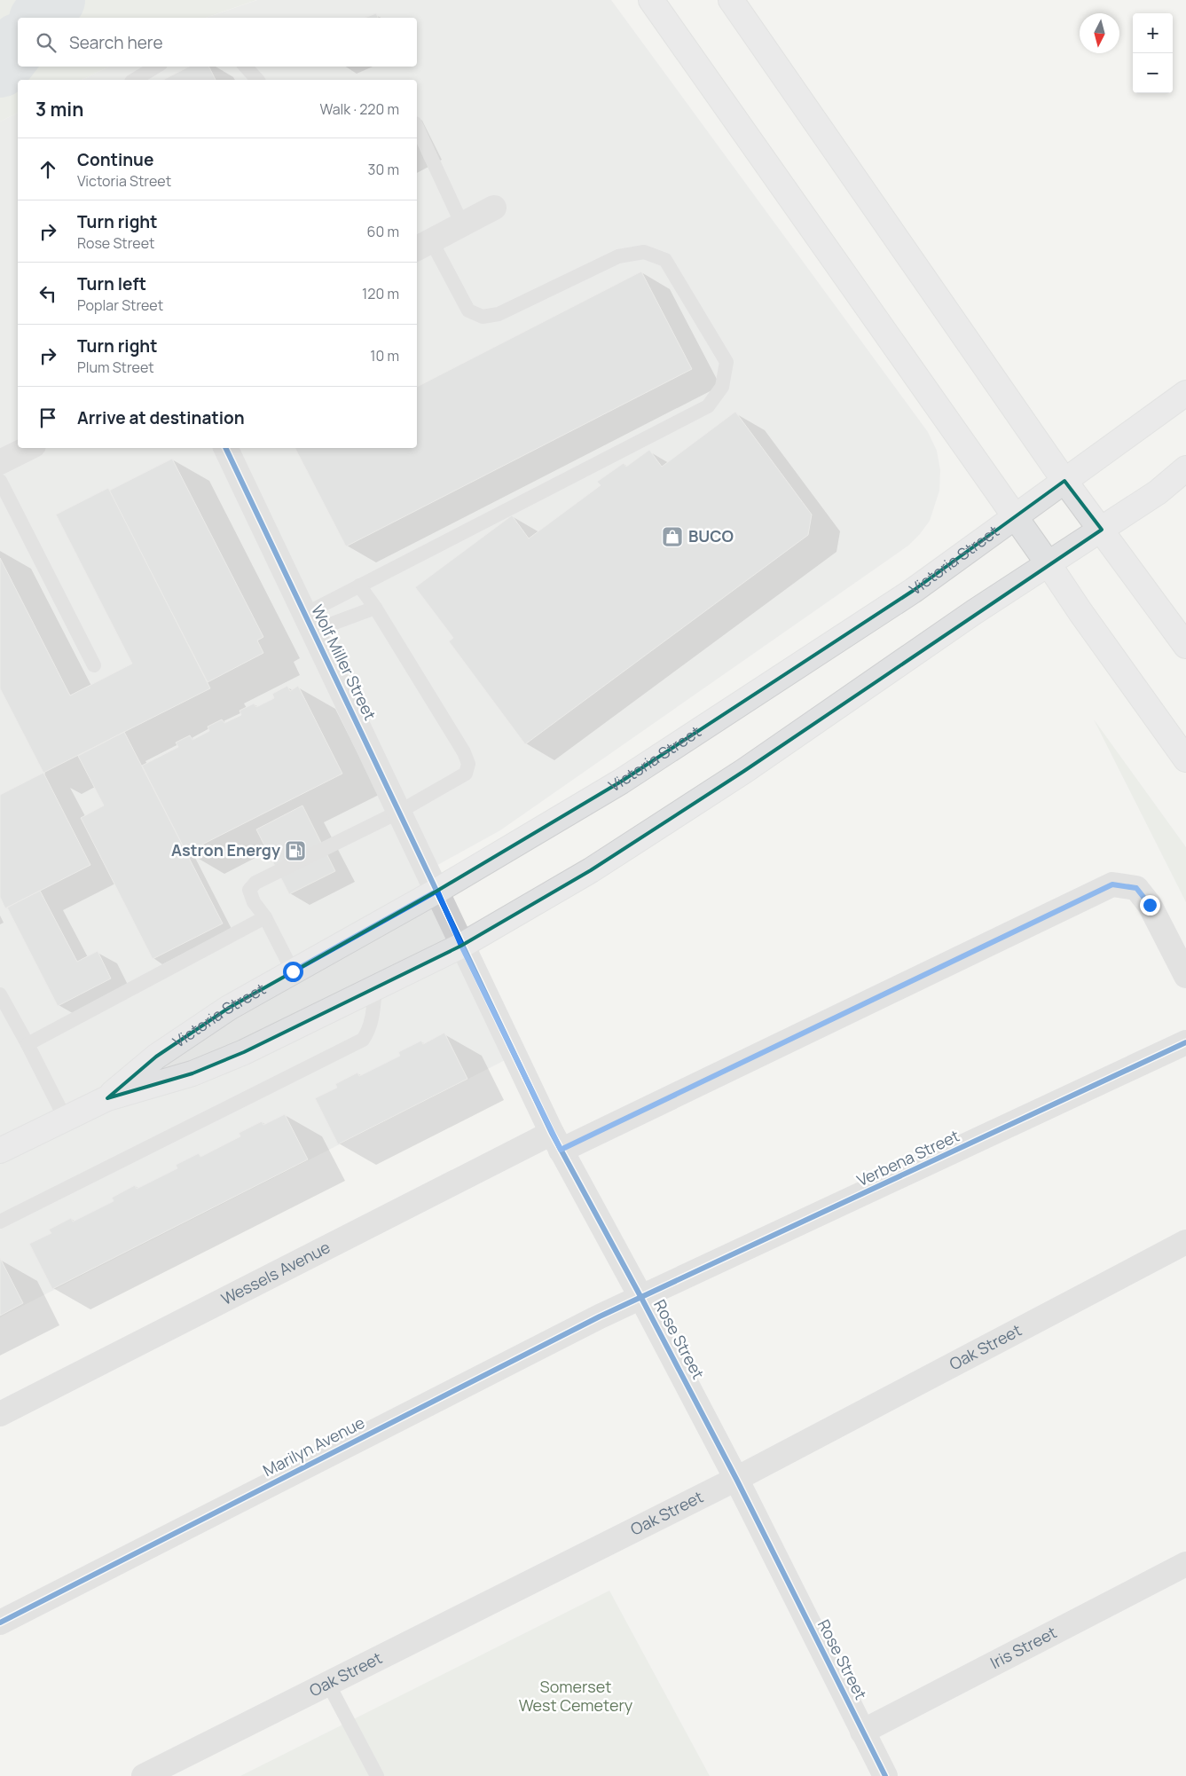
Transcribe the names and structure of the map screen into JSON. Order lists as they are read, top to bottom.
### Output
{
  "streets": {
    "main road": ["Victoria Street"],
    "street": [
      "Wolf Miller Street",
      "Verbena Street",
      "Wessels Avenue",
      "Rose Street",
      "Oak Street",
      "Marilyn Avenue",
      "Iris Street"
    ]
  },
  "crossings": [
    ["Victoria Street", "Wolf Miller Street"],
    ["Victoria Street", "Rose Street"],
    ["Wolf Miller Street", "Rose Street"],
    ["Verbena Street", "Rose Street"],
    ["Verbena Street", "Marilyn Avenue"],
    ["Wessels Avenue", "Rose Street"],
    ["Rose Street", "Oak Street"],
    ["Rose Street", "Marilyn Avenue"],
    ["Rose Street", "Iris Street"]
  ],
  "parks": ["Somerset West Cemetery"],
  "places": {
    "shop": ["BUCO"],
    "fuel station": ["Astron Energy"]
  },
  "north": "bottom",
  "page": {
    "map_buttons": ["+", "−"],
    "search": "Search here",
    "heading": ["3 min", "Walk · 220 m"],
    "list": [
      ["Continue", "Victoria Street", "30 m"],
      ["Turn right", "Rose Street", "60 m"],
      ["Turn left", "Poplar Street", "120 m"],
      ["Turn right", "Plum Street", "10 m"],
      "Arrive at destination"
    ]
  }
}
